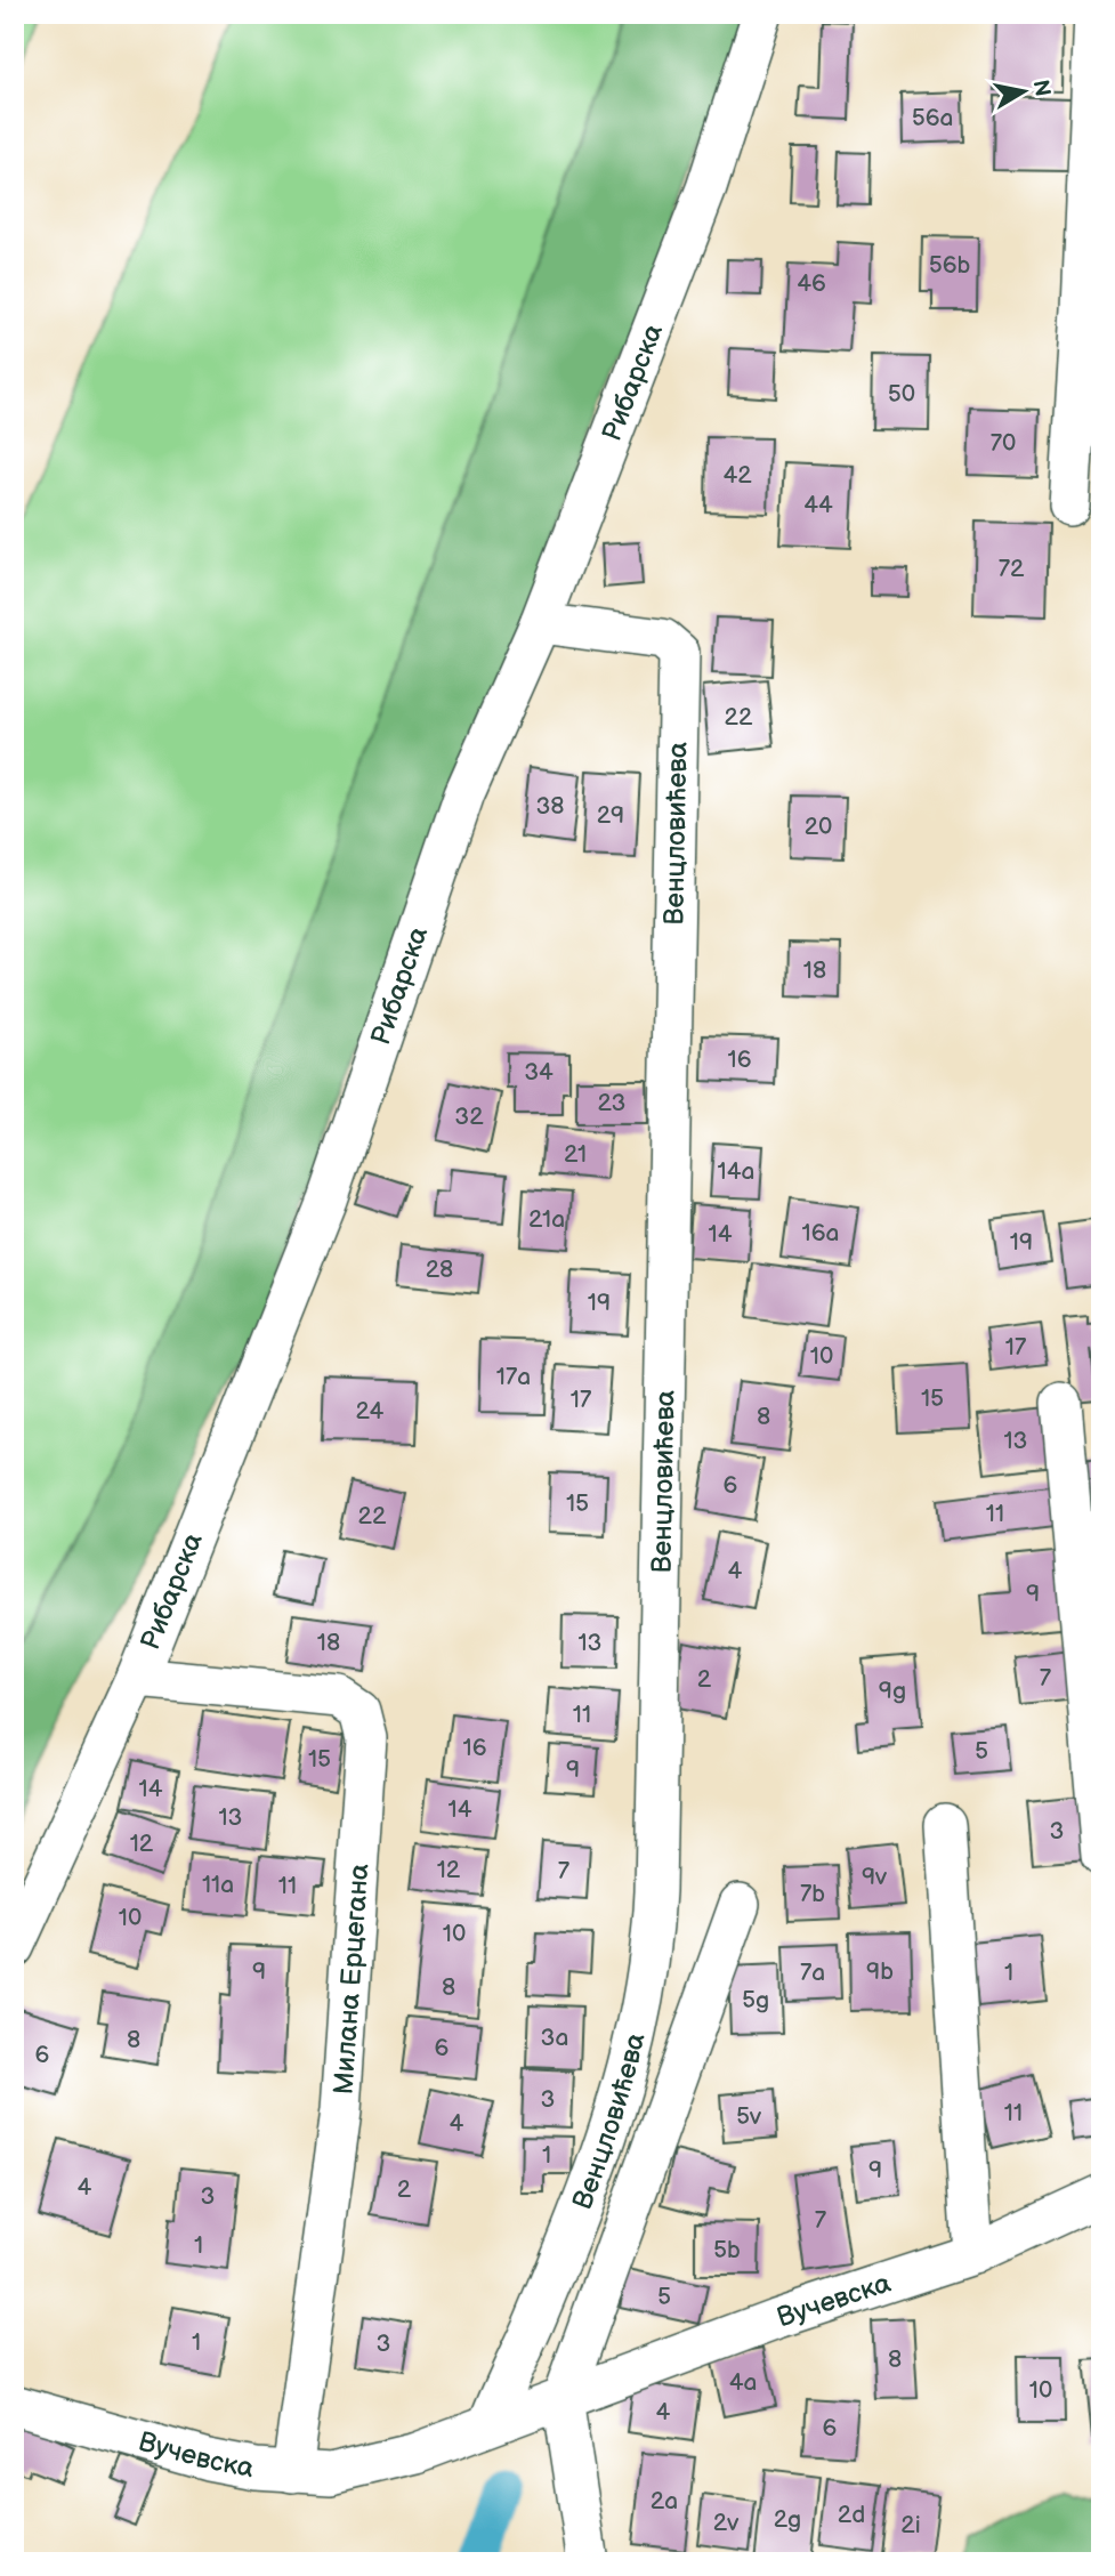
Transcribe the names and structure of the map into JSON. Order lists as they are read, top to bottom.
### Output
{
  "streets": {
    "street": [
      "Рибарска",
      "Венцловићева",
      "Милана Ерцегана",
      "Вучевска"
    ]
  },
  "crossings": [
    ["Рибарска", "Венцловићева"],
    ["Рибарска", "Милана Ерцегана"],
    ["Венцловићева", "Вучевска"],
    ["Милана Ерцегана", "Вучевска"]
  ],
  "house_numbers": [
    "56a",
    "56b",
    "46",
    "50",
    "70",
    "42",
    "44",
    "72",
    "22",
    "38",
    "29",
    "20",
    "18",
    "16",
    "34",
    "23",
    "32",
    "21",
    "14a",
    "21a",
    "16a",
    "14",
    "19",
    "28",
    "19",
    "17",
    "10",
    "17a",
    "15",
    "17",
    "24",
    "8",
    "13",
    "6",
    "15",
    "11",
    "22",
    "4",
    "9",
    "18",
    "13",
    "7",
    "2",
    "9g",
    "11",
    "16",
    "5",
    "15",
    "9",
    "14",
    "14",
    "13",
    "3",
    "12",
    "12",
    "7",
    "9v",
    "11a",
    "11",
    "7b",
    "10",
    "10",
    "9",
    "9b",
    "7a",
    "1",
    "8",
    "5g",
    "3a",
    "8",
    "6",
    "6",
    "3",
    "11",
    "5v",
    "4",
    "1",
    "9",
    "4",
    "2",
    "3",
    "7",
    "1",
    "5b",
    "5",
    "1",
    "3",
    "8",
    "4a",
    "10",
    "4",
    "6",
    "2a",
    "2d",
    "2g",
    "2v",
    "2i"
  ],
  "north": "right"
}
